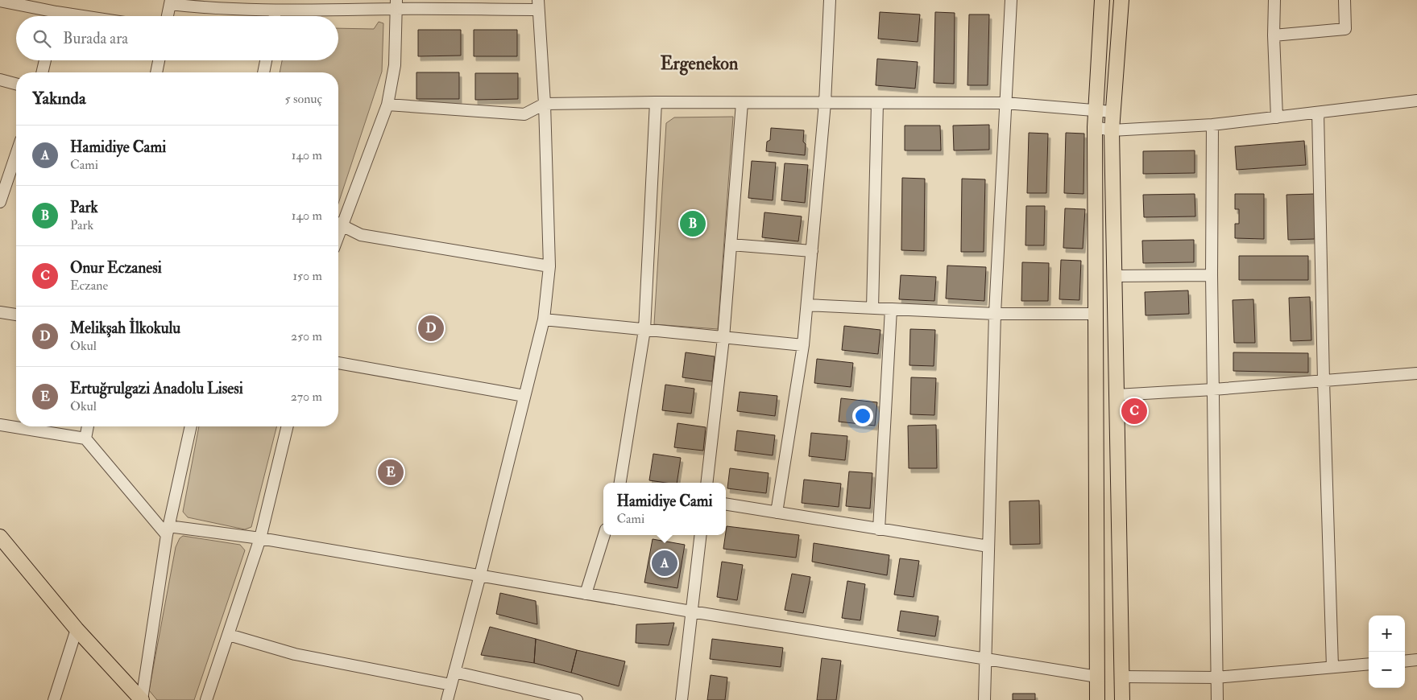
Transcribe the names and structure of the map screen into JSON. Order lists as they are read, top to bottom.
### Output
{
  "districts": ["Ergenekon"],
  "page": {
    "search": "Burada ara",
    "heading": ["Yakında", "5 sonuç"],
    "list": [
      {
        "mark": "A",
        "name": "Hamidiye Cami",
        "note": "Cami",
        "value": "140 m"
      },
      {
        "mark": "B",
        "name": "Park",
        "note": "Park",
        "value": "140 m"
      },
      {
        "mark": "C",
        "name": "Onur Eczanesi",
        "note": "Eczane",
        "value": "150 m"
      },
      {
        "mark": "D",
        "name": "Melikşah İlkokulu",
        "note": "Okul",
        "value": "250 m"
      },
      {
        "mark": "E",
        "name": "Ertuğrulgazi Anadolu Lisesi",
        "note": "Okul",
        "value": "270 m"
      }
    ],
    "pins": [
      "B",
      "D",
      "C",
      "E",
      "A"
    ],
    "popup": ["Hamidiye Cami", "Cami"],
    "map_buttons": ["+", "−"]
  }
}
